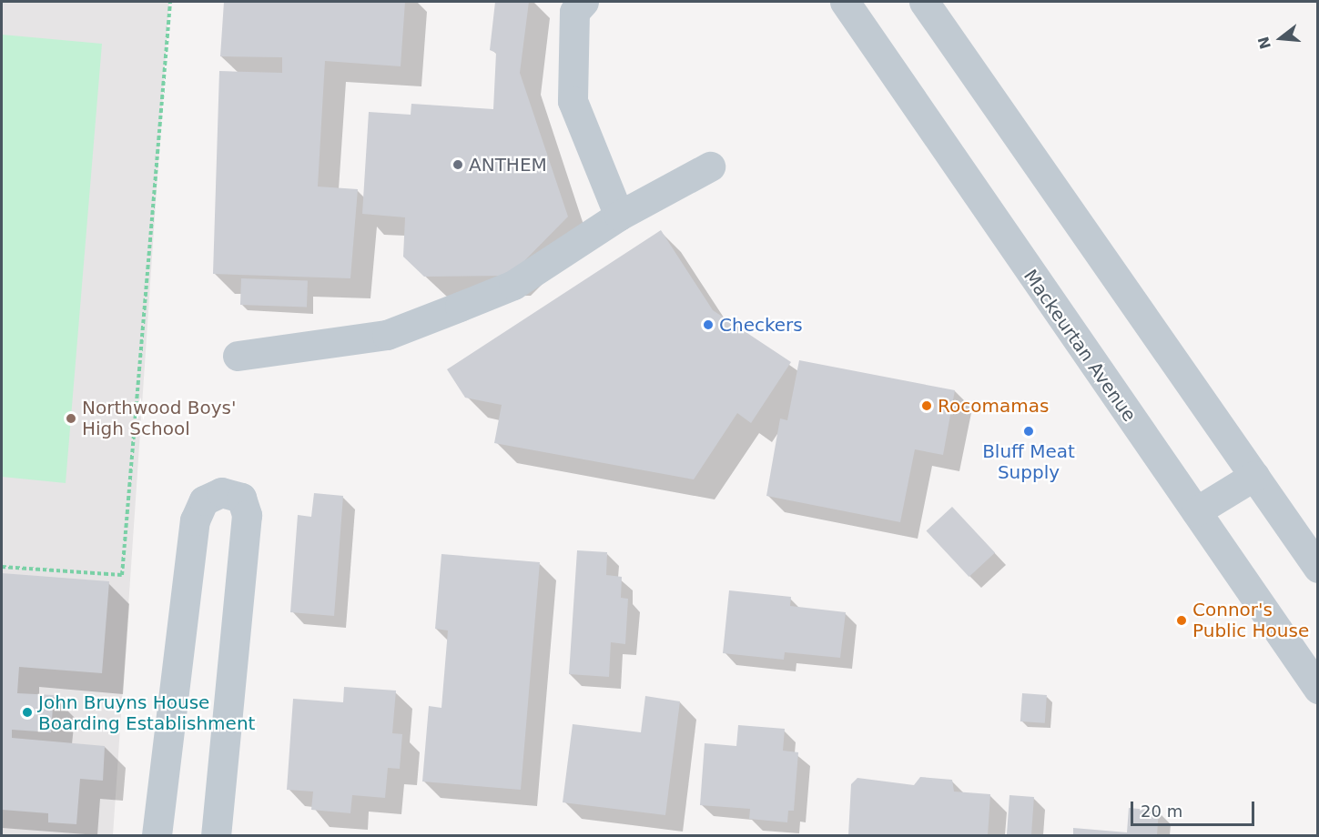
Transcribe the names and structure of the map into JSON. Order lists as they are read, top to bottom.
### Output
{
  "streets": {
    "street": ["Mackeurtan Avenue"]
  },
  "places": [
    "ANTHEM",
    "Checkers",
    "Rocomamas",
    "Northwood Boys' High School",
    "Bluff Meat Supply",
    "Connor's Public House",
    "John Bruyns House Boarding Establishment"
  ],
  "scale_bar": "20 m",
  "north": "left"
}
